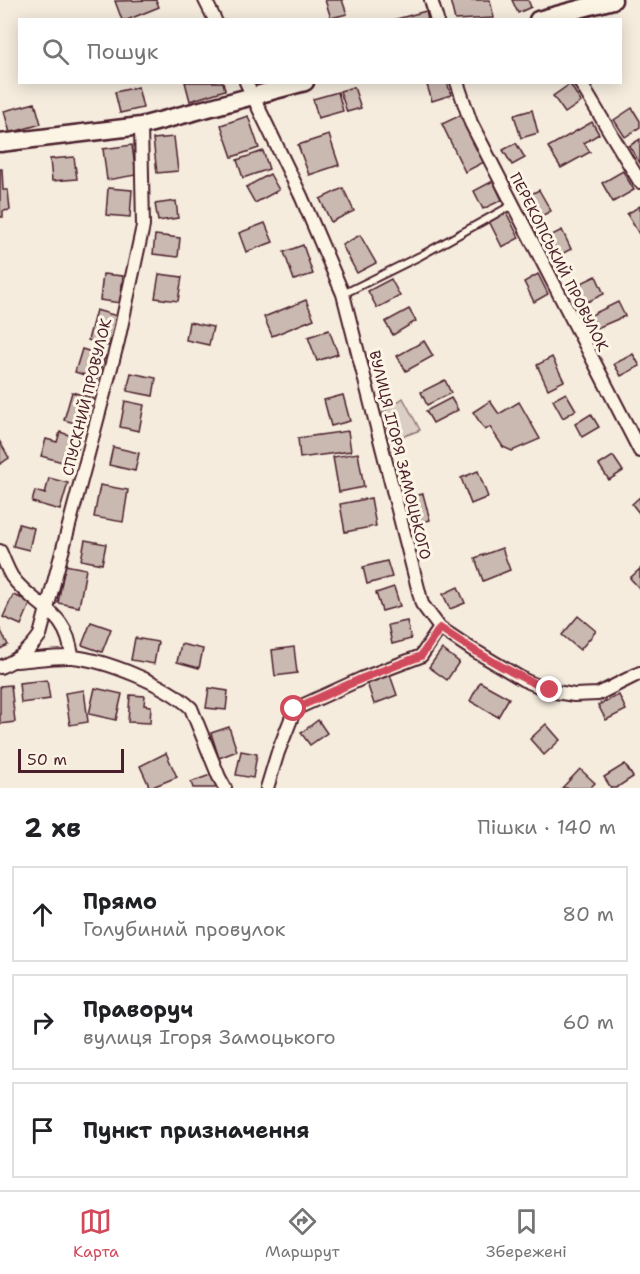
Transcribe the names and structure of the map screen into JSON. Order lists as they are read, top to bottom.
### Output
{
  "streets": {
    "street": ["ПЕРЕКОПСЬКИЙ ПРОВУЛОК", "СПУСКНИЙ ПРОВУЛОК", "ВУЛИЦЯ ІГОРЯ ЗАМОЦЬКОГО"]
  },
  "scale_bar": "50 m",
  "page": {
    "search": "Пошук",
    "scale": "50 m",
    "heading": ["2 хв", "Пішки · 140 m"],
    "list": [
      ["Прямо", "Голубиний провулок", "80 m"],
      ["Праворуч", "вулиця Ігоря Замоцького", "60 m"],
      "Пункт призначення"
    ],
    "nav": ["Карта", "Маршрут", "Збережені"]
  }
}
